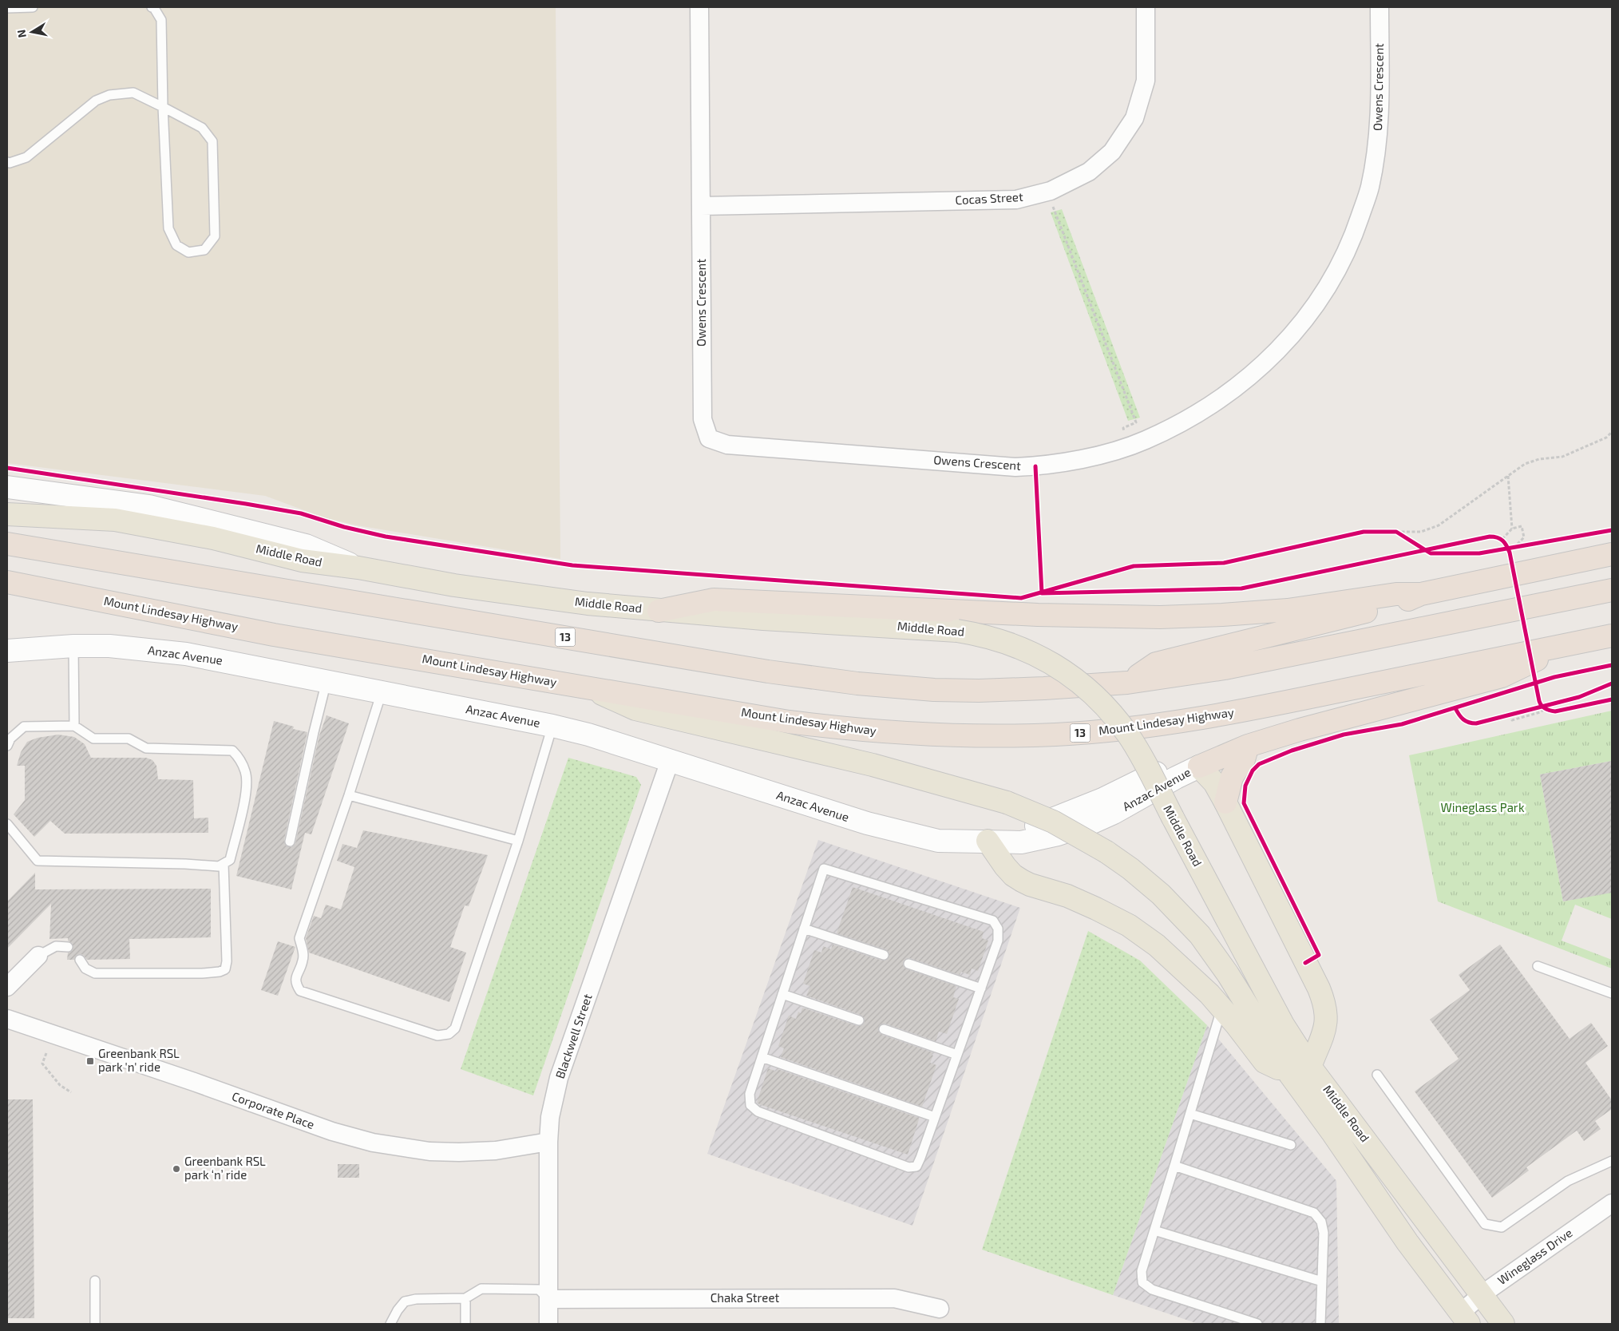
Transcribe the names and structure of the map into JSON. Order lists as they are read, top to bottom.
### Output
{
  "streets": {
    "highway": ["Mount Lindesay Highway", "13"],
    "main road": ["Middle Road", "Anzac Avenue"],
    "street": [
      "Owens Crescent",
      "Cocas Street",
      "Blackwell Street",
      "Corporate Place",
      "Wineglass Drive",
      "Chaka Street"
    ]
  },
  "crossings": [
    ["Owens Crescent", "Cocas Street"],
    ["Middle Road", "Mount Lindesay Highway"],
    ["Middle Road", "Wineglass Drive"],
    ["Anzac Avenue", "Blackwell Street"],
    ["Blackwell Street", "Corporate Place"],
    ["Blackwell Street", "Chaka Street"]
  ],
  "parks": ["Wineglass Park"],
  "places": {
    "transit": ["Greenbank RSL park 'n' ride"],
    "other": ["Greenbank RSL park ‘n’ ride"]
  },
  "north": "left"
}
